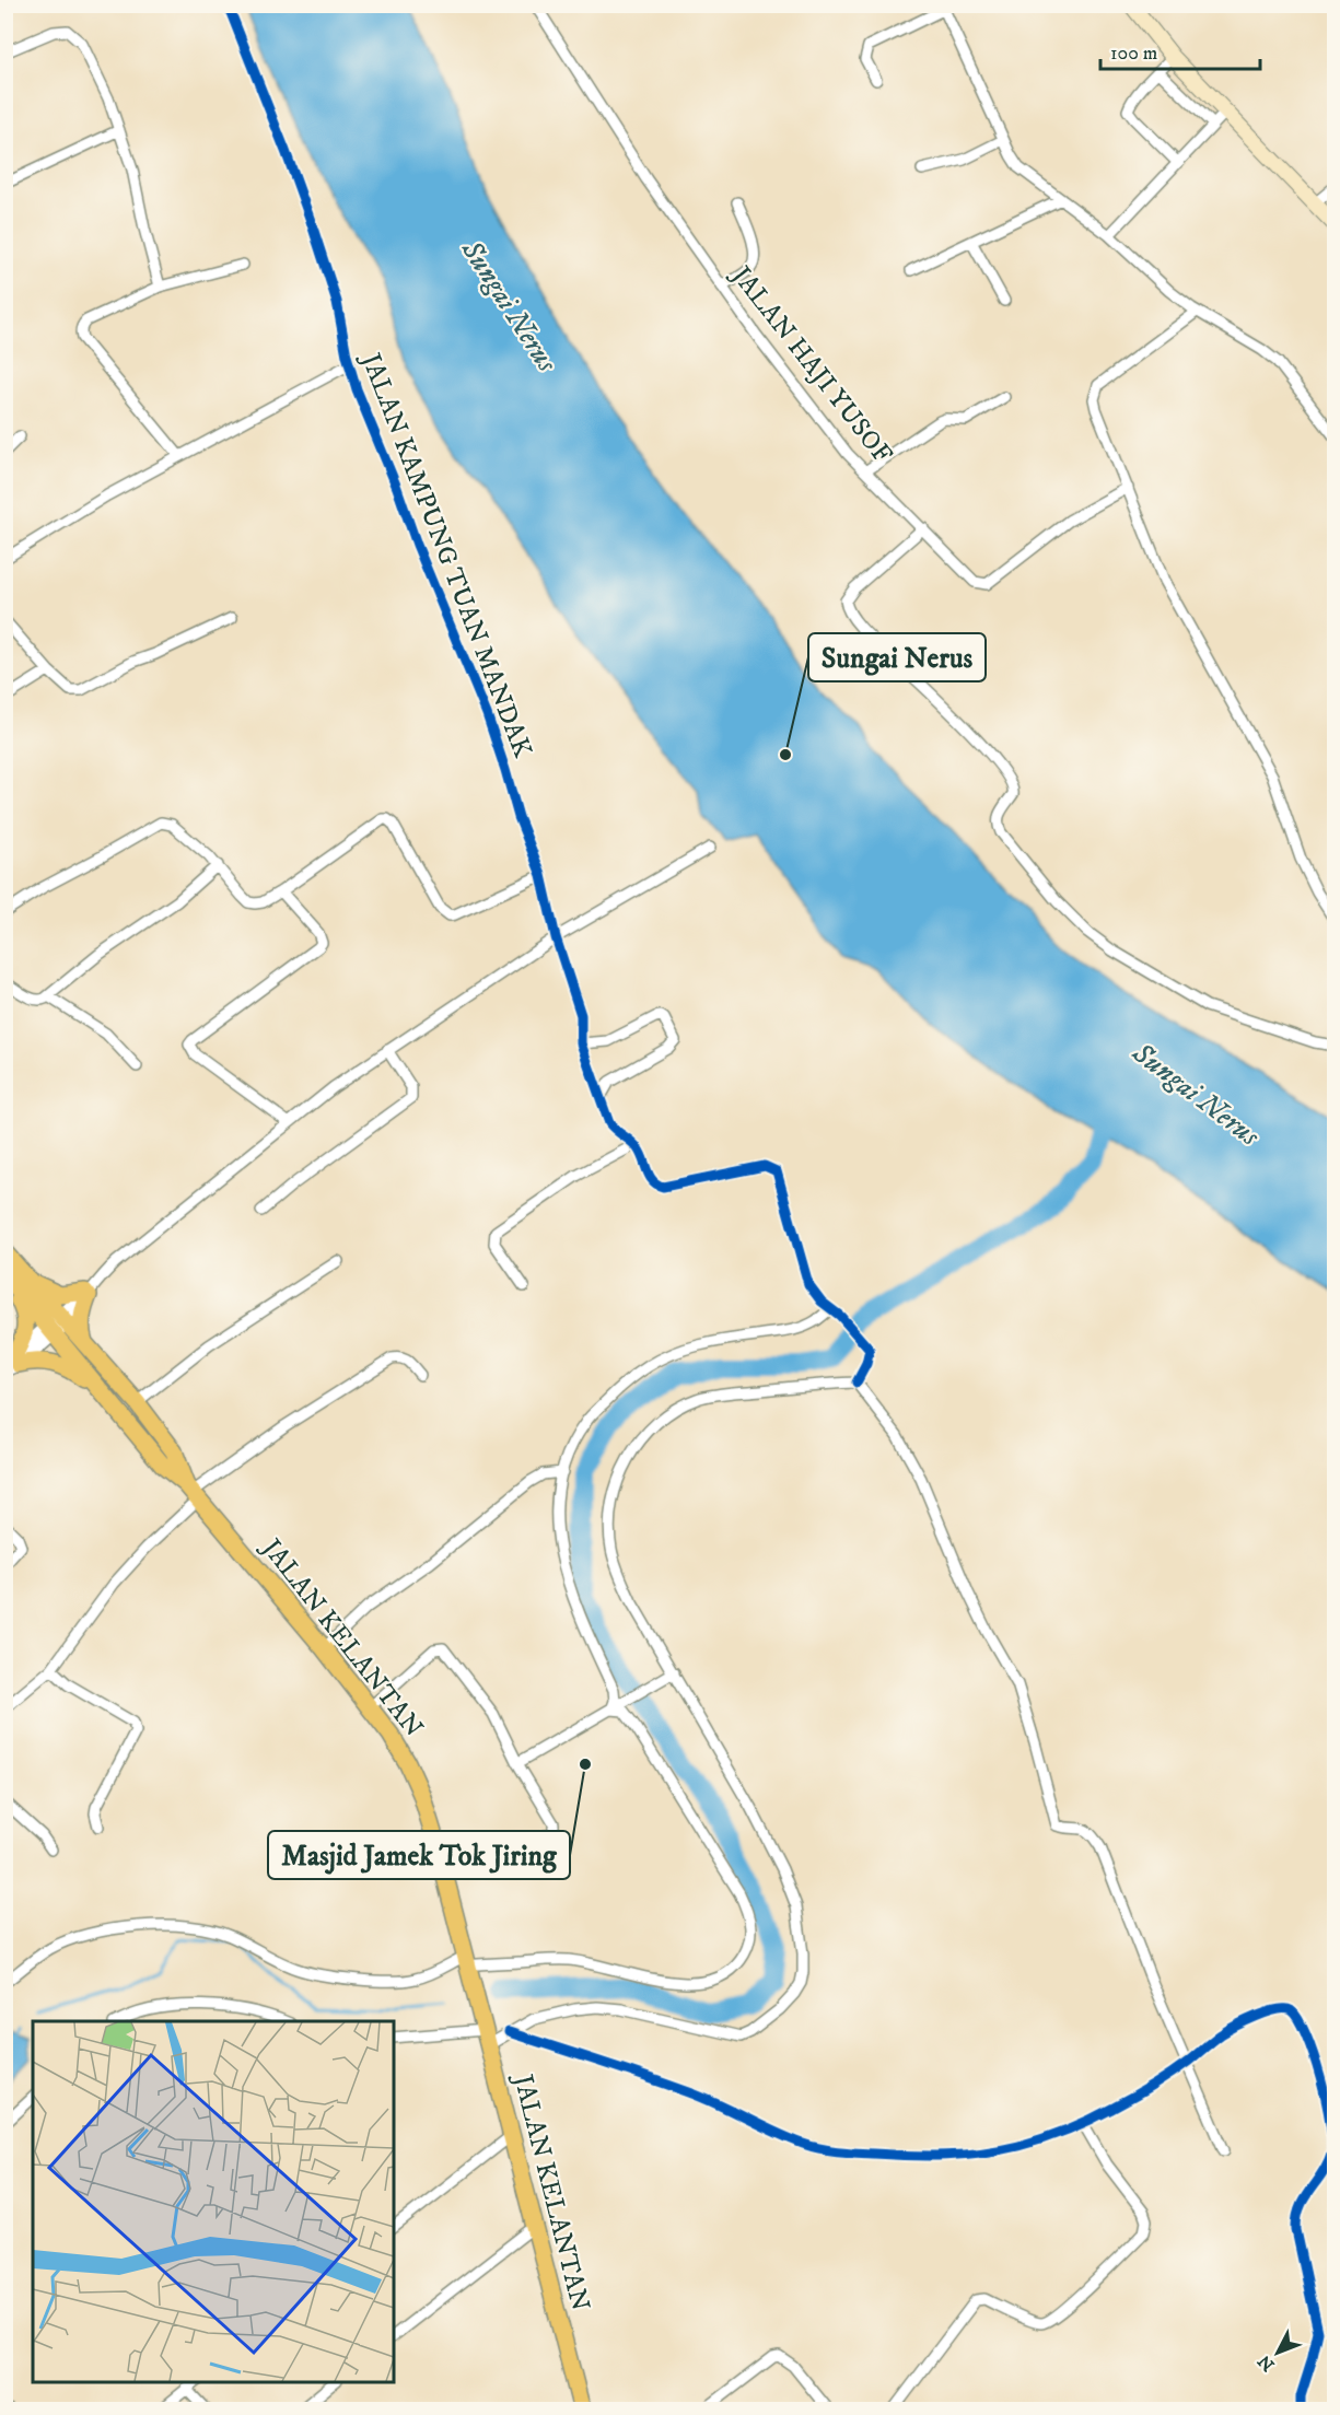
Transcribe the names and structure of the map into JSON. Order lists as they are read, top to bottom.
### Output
{
  "streets": {
    "highway": ["JALAN KELANTAN"],
    "street": ["JALAN HAJI YUSOF", "JALAN KAMPUNG TUAN MANDAK"]
  },
  "water": ["Sungai Nerus"],
  "places": ["Sungai Nerus", "Masjid Jamek Tok Jiring"],
  "scale_bar": "100 m",
  "north": "bottom left"
}
